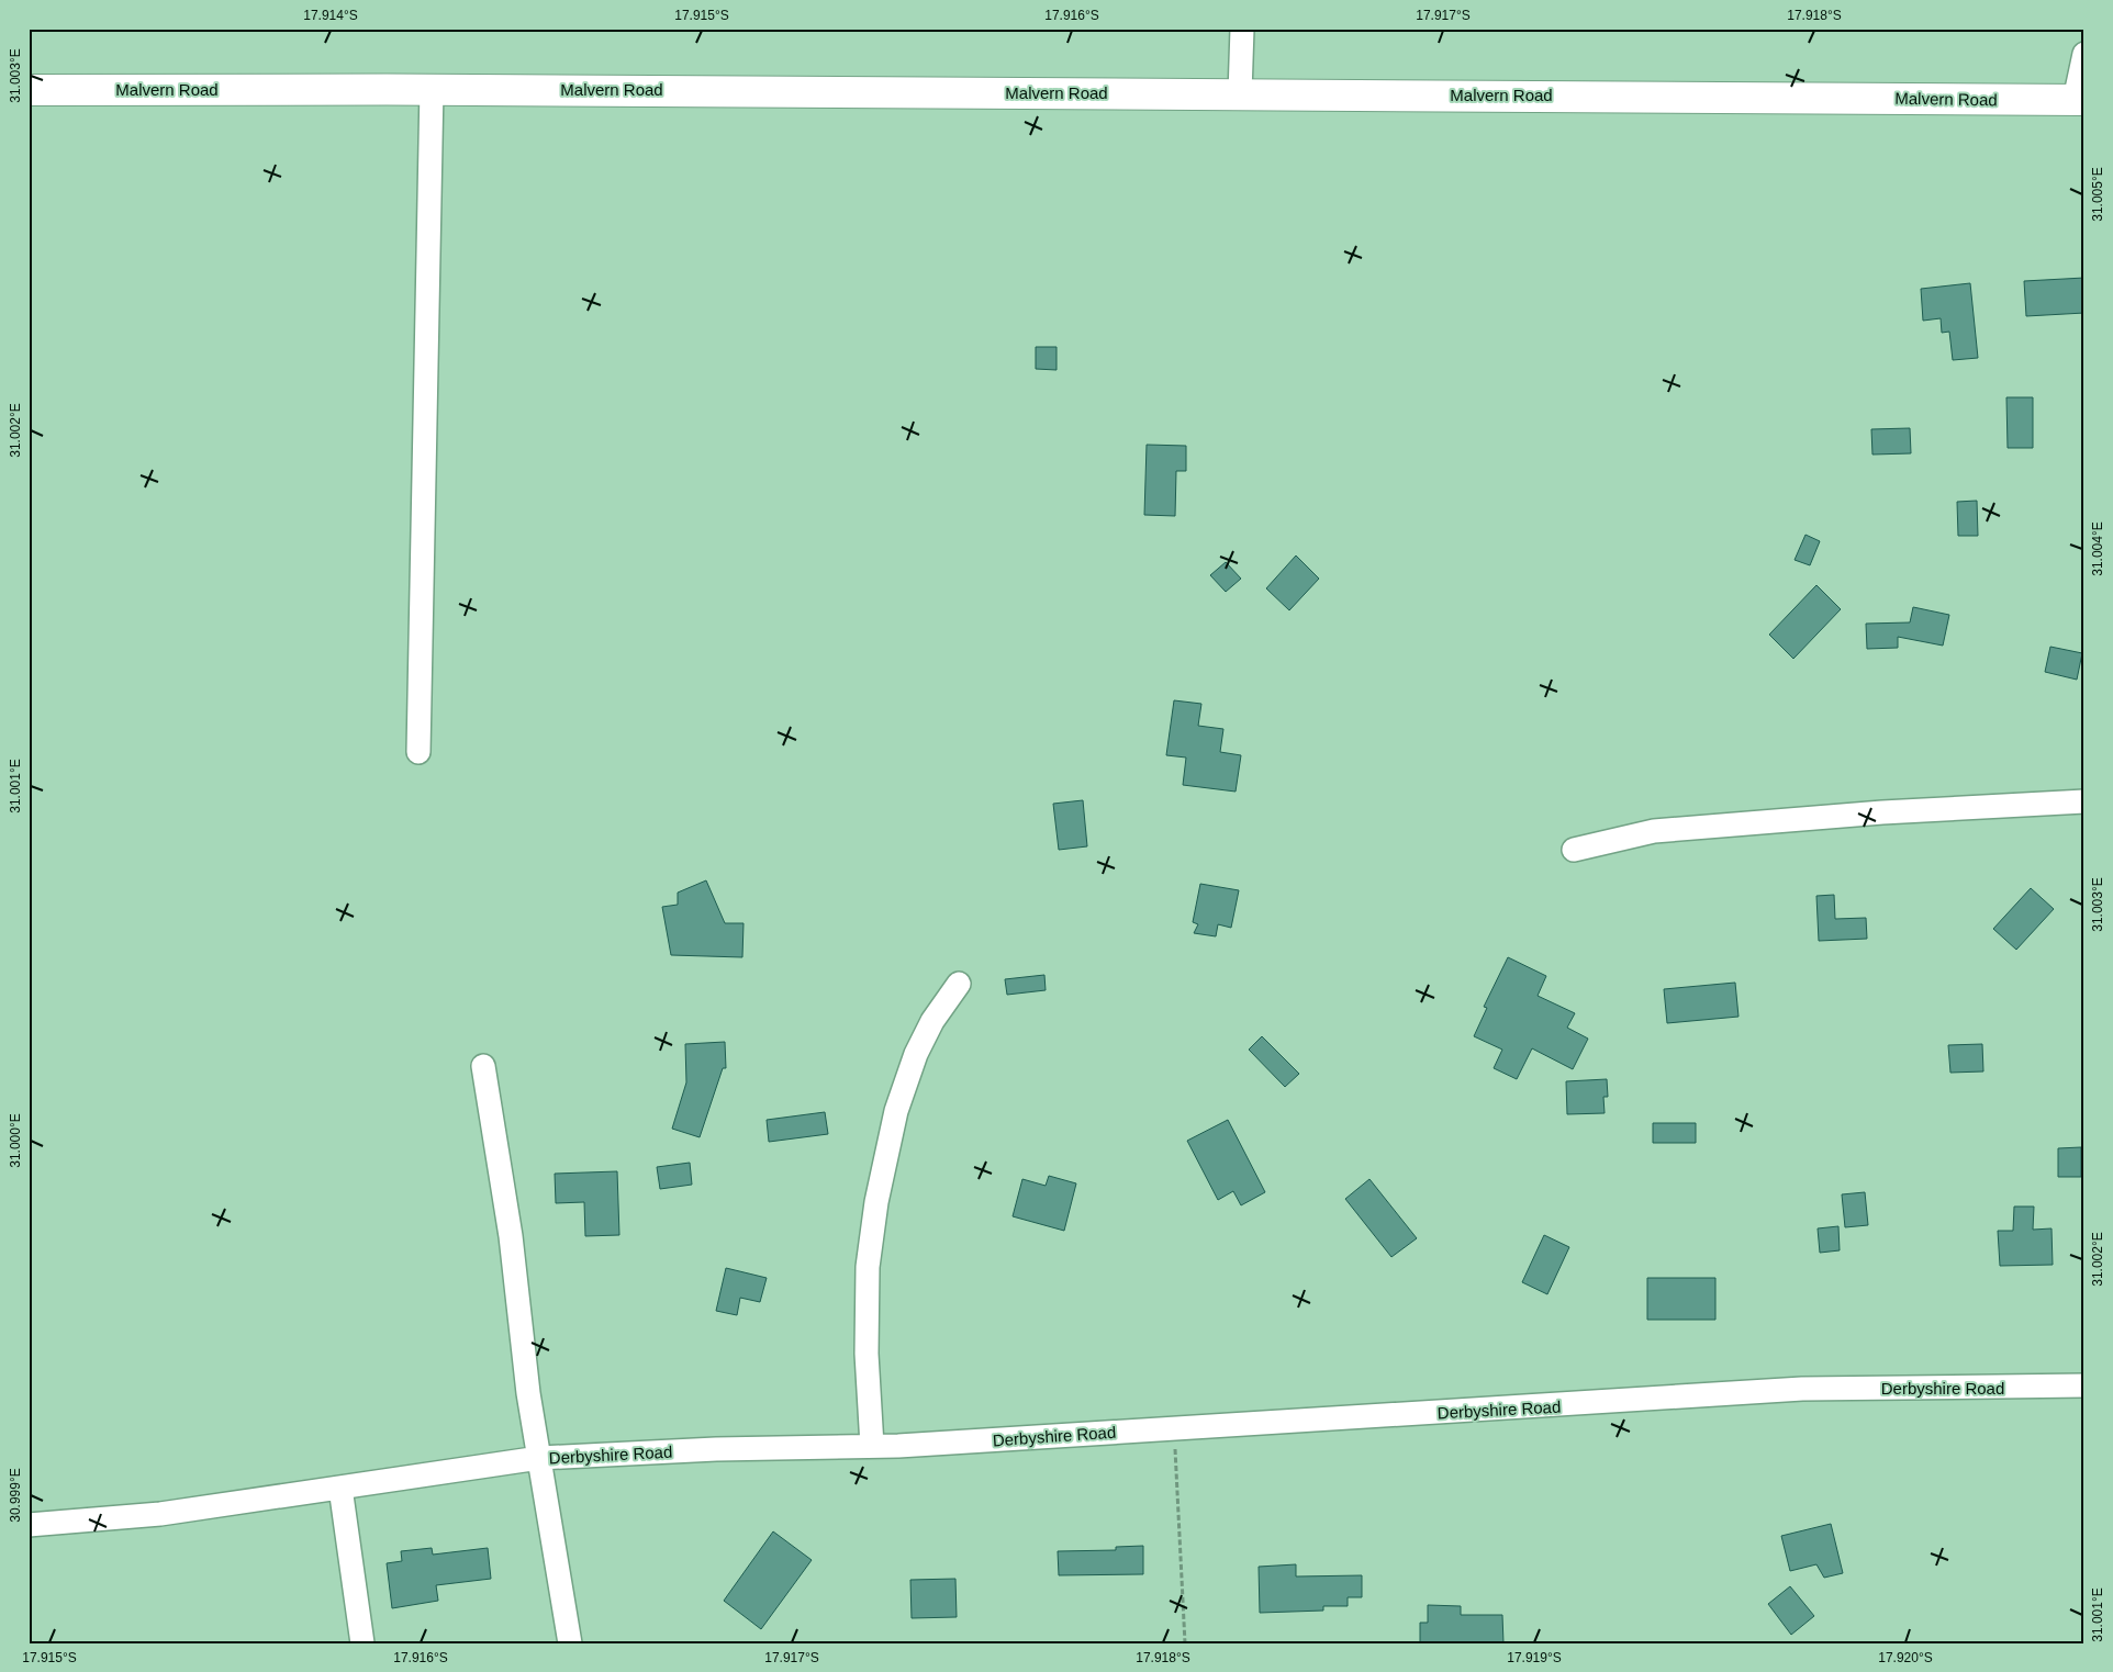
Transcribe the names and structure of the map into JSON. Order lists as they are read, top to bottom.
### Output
{
  "streets": {
    "main road": ["Malvern Road"],
    "street": ["Derbyshire Road"]
  },
  "coordinates": [
    "17.914°S",
    "17.915°S",
    "17.916°S",
    "17.917°S",
    "17.918°S",
    "31.003°E",
    "31.005°E",
    "31.002°E",
    "31.004°E",
    "31.001°E",
    "31.000°E",
    "30.999°E",
    "17.919°S",
    "17.920°S"
  ]
}
